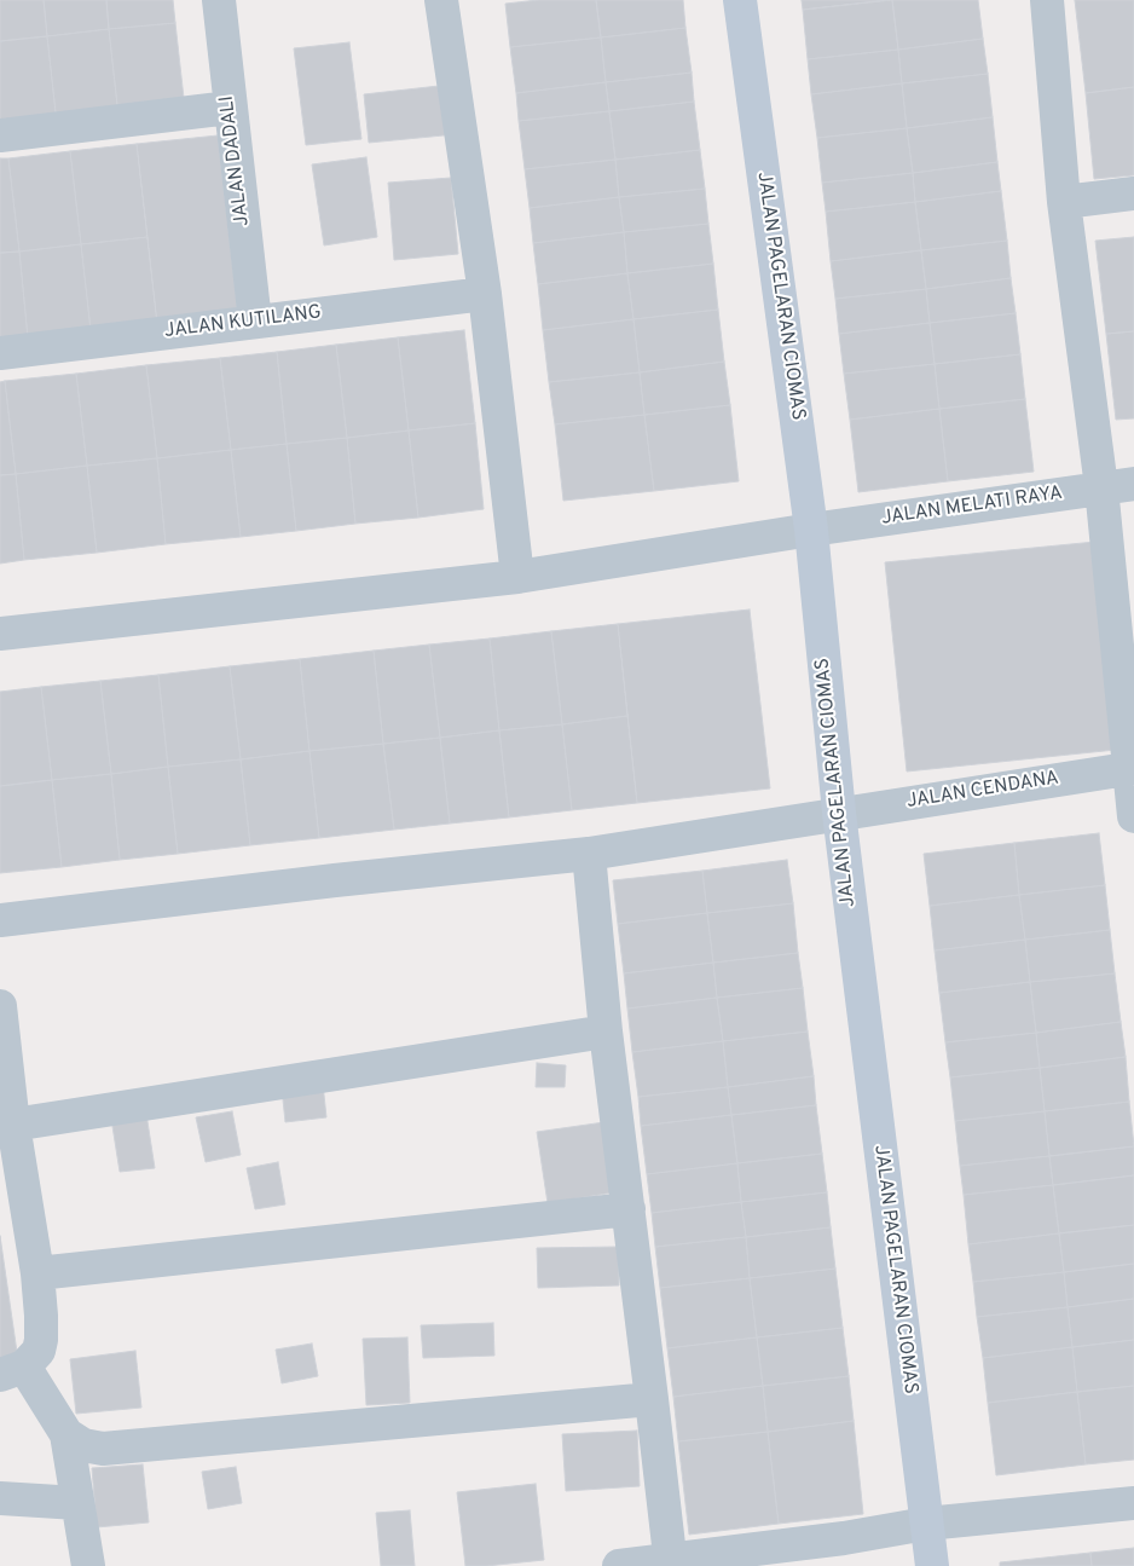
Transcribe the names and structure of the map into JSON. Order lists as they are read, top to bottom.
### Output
{
  "streets": {
    "main road": ["JALAN PAGELARAN CIOMAS"],
    "street": [
      "JALAN DADALI",
      "JALAN KUTILANG",
      "JALAN MELATI RAYA",
      "JALAN CENDANA"
    ]
  },
  "crossings": [
    ["JALAN DADALI", "JALAN KUTILANG"],
    ["JALAN PAGELARAN CIOMAS", "JALAN MELATI RAYA"],
    ["JALAN PAGELARAN CIOMAS", "JALAN CENDANA"]
  ]
}
